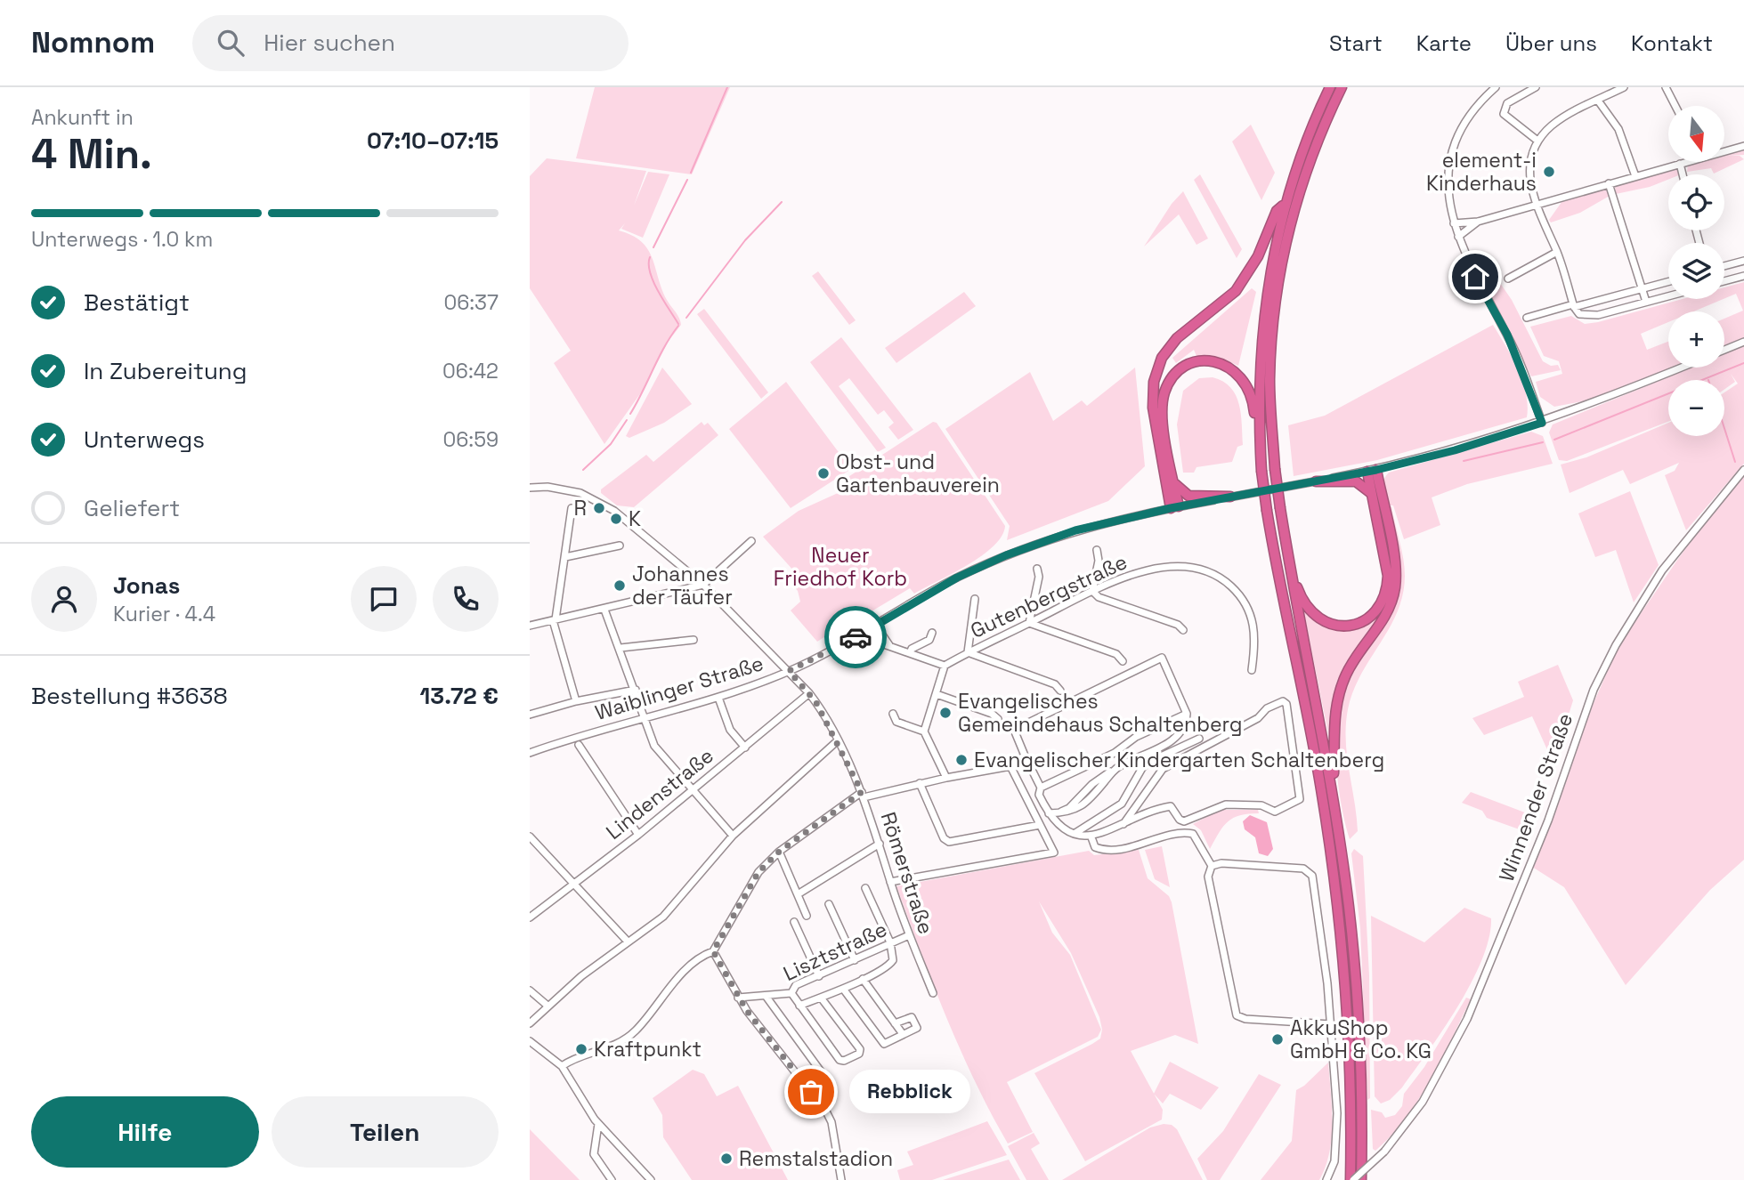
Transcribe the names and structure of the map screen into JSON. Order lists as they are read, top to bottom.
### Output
{
  "streets": {
    "street": [
      "Gutenbergstraße",
      "Waiblinger Straße",
      "Lindenstraße",
      "Winnender Straße",
      "Römerstraße",
      "Lisztstraße"
    ]
  },
  "crossings": [
    ["Waiblinger Straße", "Römerstraße"],
    ["Lindenstraße", "Römerstraße"],
    ["Römerstraße", "Lisztstraße"]
  ],
  "parks": ["Neuer Friedhof Korb"],
  "places": [
    "element-i Kinderhaus",
    "Obst- und Gartenbauverein",
    "R",
    "K",
    "Johannes der Täufer",
    "Evangelisches Gemeindehaus Schaltenberg",
    "Evangelischer Kindergarten Schaltenberg",
    "AkkuShop GmbH & Co. KG",
    "Kraftpunkt",
    "Rebblick",
    "Remstalstadion"
  ],
  "north": "bottom",
  "page": {
    "header": "Nomnom",
    "search": "Hier suchen",
    "nav": [
      "Start",
      "Karte",
      "Über uns",
      "Kontakt"
    ],
    "heading": ["4 Min.", "Ankunft in", "07:10–07:15"],
    "panel": [
      "Jonas",
      "Kurier · 4.4",
      "Bestellung #3638",
      "13.72 €"
    ],
    "map_buttons": ["+", "−"],
    "bar": "Unterwegs · 1.0 km",
    "list": [
      ["Bestätigt", "06:37"],
      ["In Zubereitung", "06:42"],
      ["Unterwegs", "06:59"],
      "Geliefert"
    ],
    "bubble": "Rebblick",
    "buttons": ["Hilfe", "Teilen"]
  }
}
